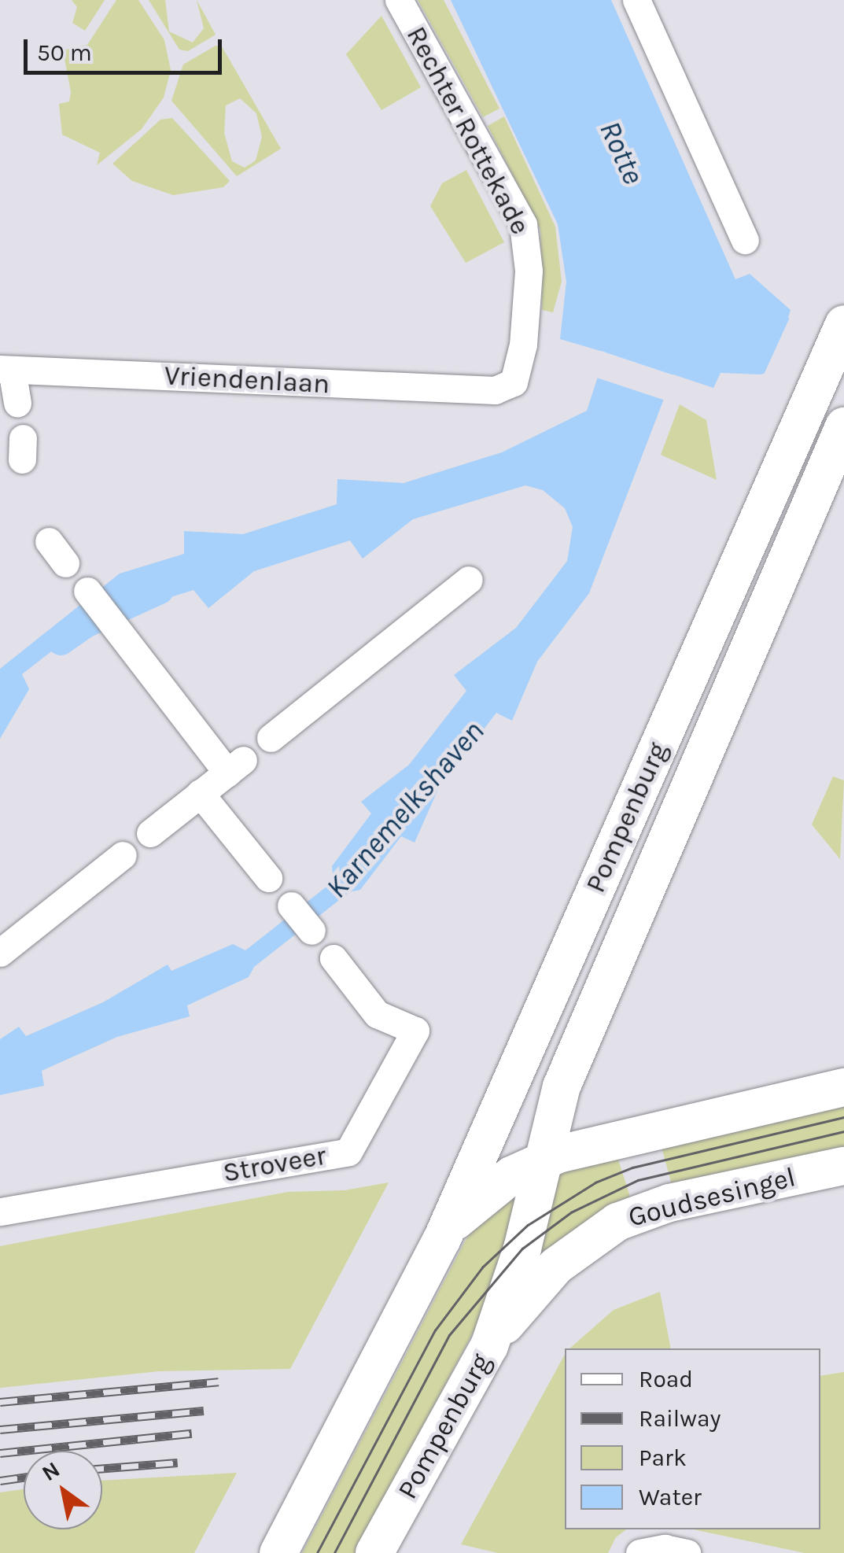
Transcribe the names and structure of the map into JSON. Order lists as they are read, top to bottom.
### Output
{
  "streets": {
    "street": [
      "Rechter Rottekade",
      "Vriendenlaan",
      "Pompenburg",
      "Stroveer",
      "Goudsesingel"
    ]
  },
  "crossings": [
    ["Rechter Rottekade", "Vriendenlaan"],
    ["Pompenburg", "Goudsesingel"]
  ],
  "water": ["Rotte", "Karnemelkshaven"],
  "legend": [
    "Road",
    "Railway",
    "Park",
    "Water"
  ],
  "scale_bar": "50 m",
  "north": "top left"
}
